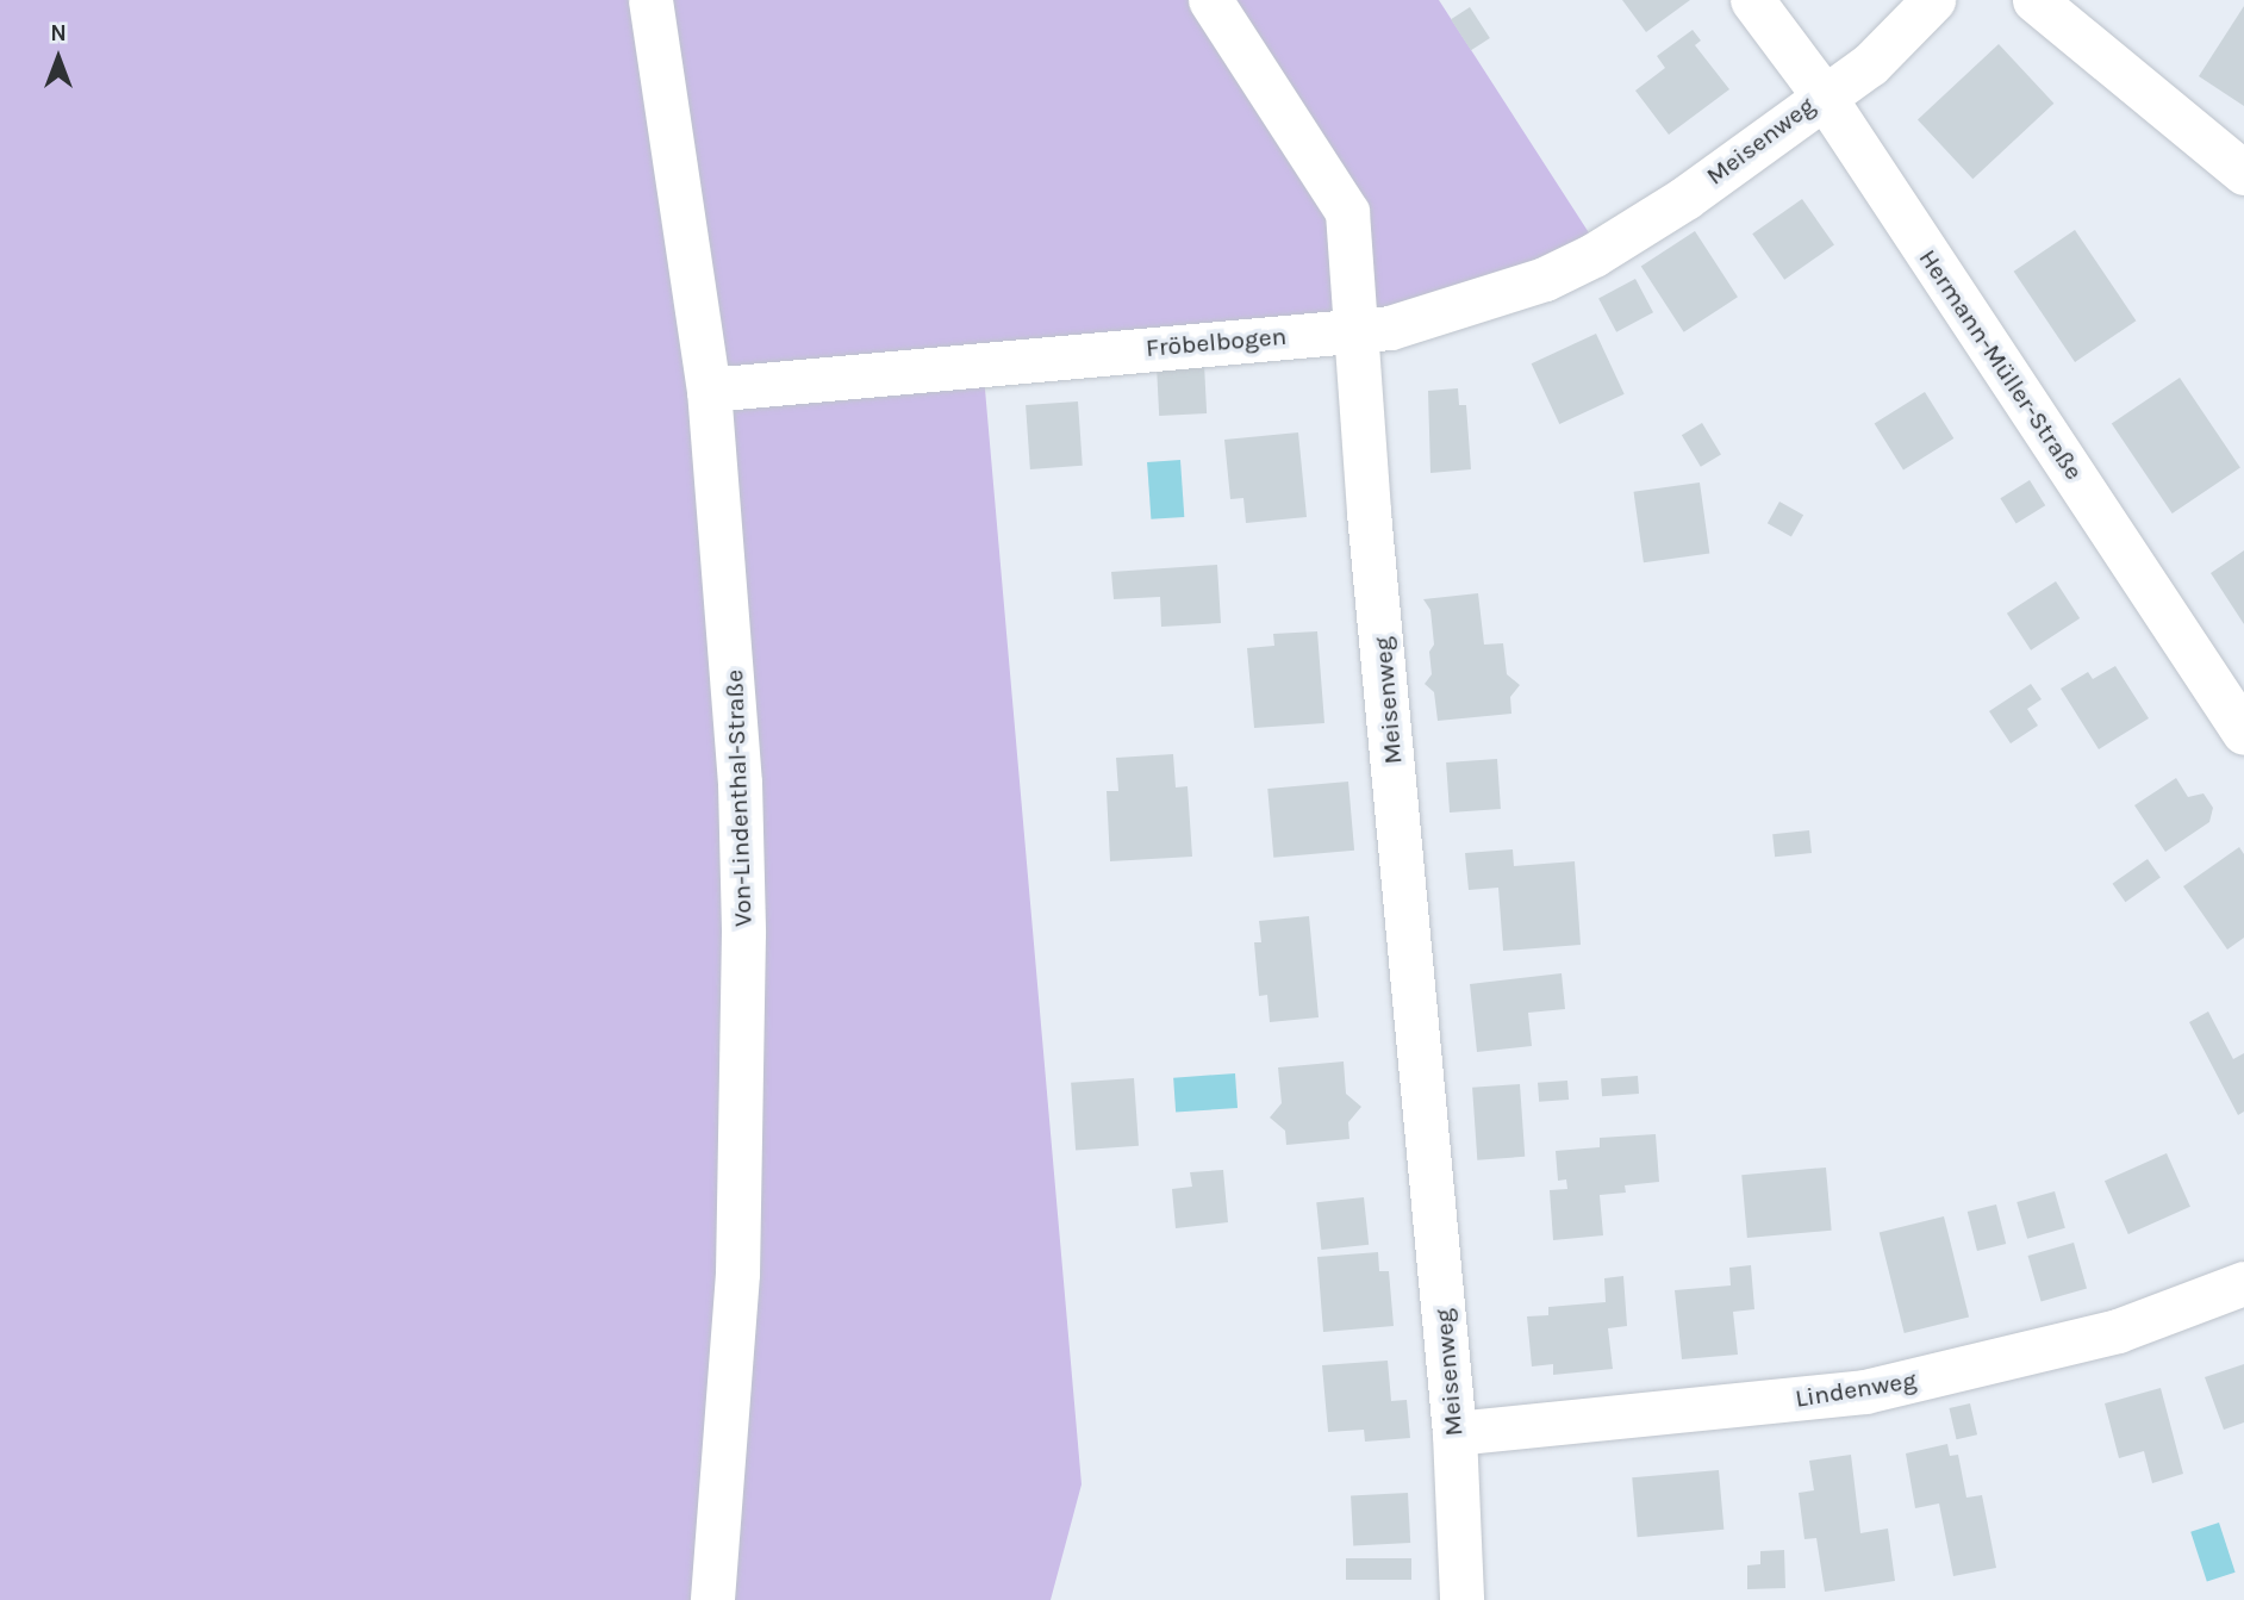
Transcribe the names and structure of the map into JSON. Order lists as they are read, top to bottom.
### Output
{
  "streets": {
    "street": [
      "Meisenweg",
      "Fröbelbogen",
      "Hermann-Müller-Straße",
      "Von-Lindenthal-Straße",
      "Lindenweg"
    ]
  },
  "crossings": [
    ["Meisenweg", "Fröbelbogen"],
    ["Meisenweg", "Hermann-Müller-Straße"],
    ["Meisenweg", "Lindenweg"],
    ["Fröbelbogen", "Von-Lindenthal-Straße"]
  ],
  "north": "top"
}
